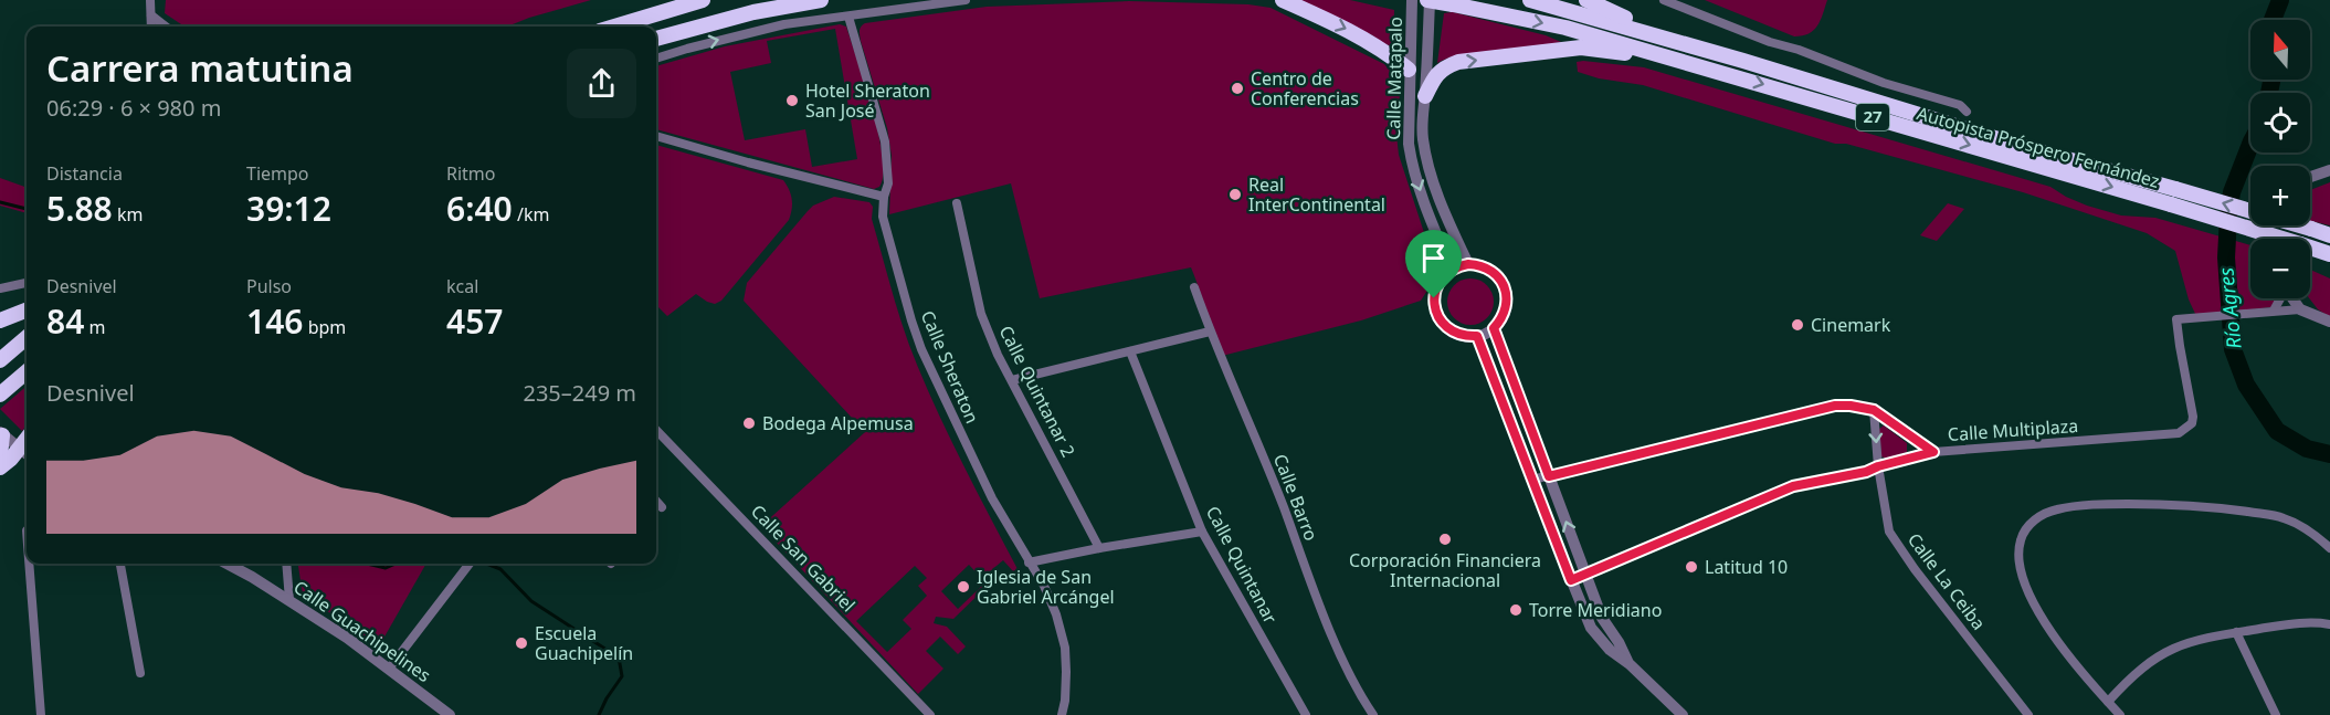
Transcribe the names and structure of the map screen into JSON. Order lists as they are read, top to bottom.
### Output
{
  "streets": {
    "highway": ["27", "Autopista Próspero Fernández"],
    "street": [
      "Calle Matapalo",
      "Calle Sheraton",
      "Calle Quintanar 2",
      "Calle Multiplaza",
      "Calle Barro",
      "Calle San Gabriel",
      "Calle Quintanar",
      "Calle La Ceiba",
      "Calle Guachipelines"
    ]
  },
  "crossings": [
    ["Calle Matapalo", "Autopista Próspero Fernández"],
    ["Calle Multiplaza", "Calle La Ceiba"]
  ],
  "water": ["Río Agres"],
  "places": [
    "Centro de Conferencias",
    "Hotel Sheraton San José",
    "Real InterContinental",
    "Cinemark",
    "Bodega Alpemusa",
    "Corporación Financiera Internacional",
    "Latitud 10",
    "Iglesia de San Gabriel Arcángel",
    "Torre Meridiano",
    "Escuela Guachipelín"
  ],
  "north": "top",
  "page": {
    "map_buttons": ["+", "−"],
    "heading": ["Carrera matutina", "06:29 · 6 × 980 m"],
    "stats": [
      ["Distancia", "5.88 km"],
      ["Tiempo", "39:12"],
      ["Ritmo", "6:40 /km"],
      ["Desnivel", "84 m"],
      ["Pulso", "146 bpm"],
      ["kcal", "457"]
    ],
    "chart": ["Desnivel", "235–249 m"]
  }
}
